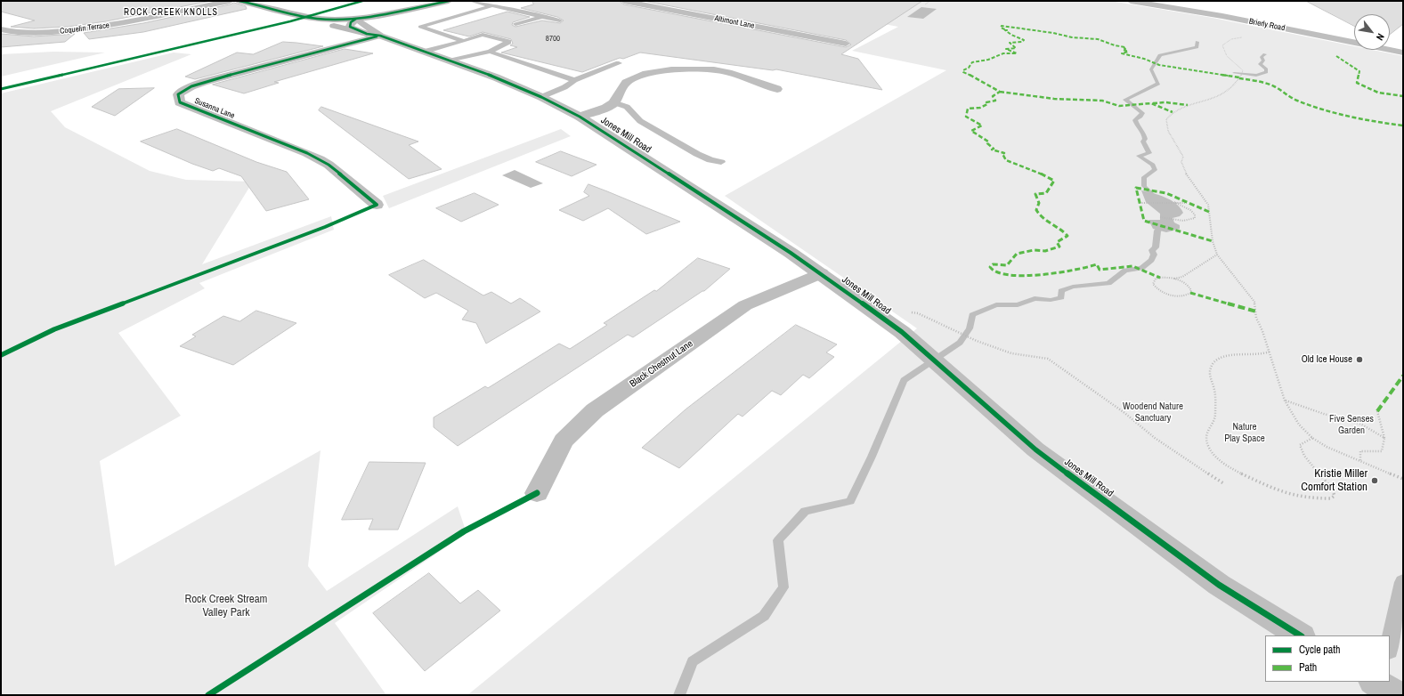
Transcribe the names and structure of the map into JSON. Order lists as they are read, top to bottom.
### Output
{
  "streets": {
    "street": [
      "Altimont Lane",
      "Brierly Road",
      "Coquelin Terrace",
      "Susanna Lane",
      "Jones Mill Road",
      "Black Chestnut Lane"
    ]
  },
  "crossings": [
    ["Susanna Lane", "Jones Mill Road"],
    ["Jones Mill Road", "Black Chestnut Lane"]
  ],
  "districts": ["ROCK CREEK KNOLLS"],
  "parks": [
    "Woodend Nature Sanctuary",
    "Five Senses Garden",
    "Nature Play Space",
    "Rock Creek Stream Valley Park"
  ],
  "places": ["Old Ice House", "Kristie Miller Comfort Station"],
  "house_numbers": ["8700"],
  "legend": ["Cycle path", "Path"],
  "north": "bottom right"
}
